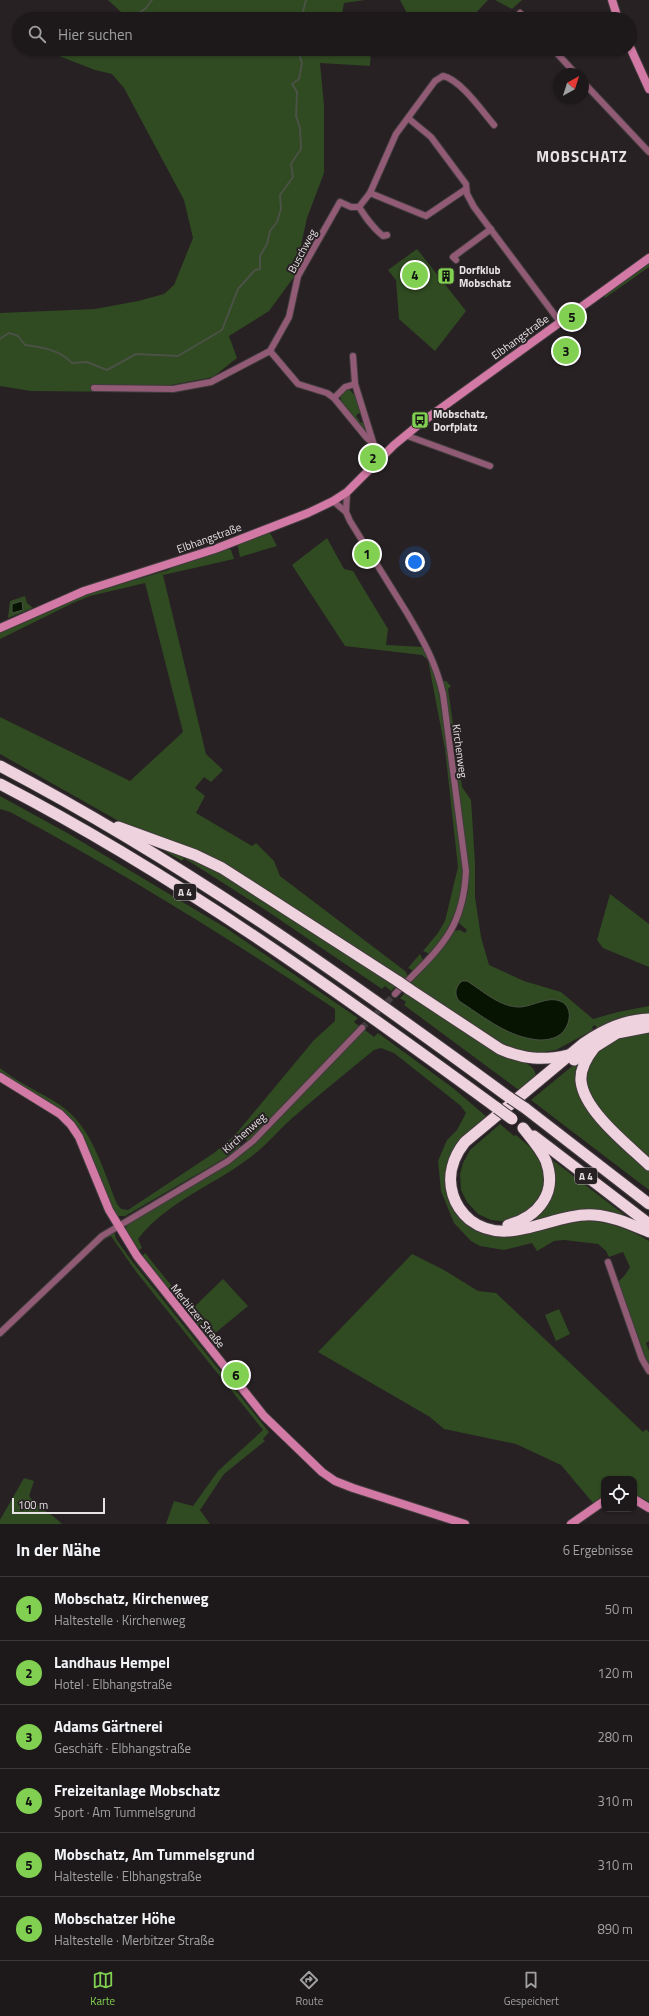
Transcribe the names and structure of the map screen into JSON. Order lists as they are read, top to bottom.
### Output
{
  "streets": {
    "highway": ["A 4"],
    "street": [
      "Buschweg",
      "Elbhangstraße",
      "Kirchenweg",
      "Merbitzer Straße"
    ]
  },
  "crossings": [
    ["Elbhangstraße", "Kirchenweg"],
    ["Kirchenweg", "Merbitzer Straße"]
  ],
  "districts": ["MOBSCHATZ"],
  "places": {
    "building": ["Dorfklub Mobschatz"],
    "bus stop": ["Mobschatz, Dorfplatz"]
  },
  "scale_bar": "100 m",
  "north": "top right",
  "page": {
    "search": "Hier suchen",
    "pins": [
      "4",
      "5",
      "3",
      "2",
      "1",
      "6"
    ],
    "scale": "100 m",
    "heading": ["In der Nähe", "6 Ergebnisse"],
    "list": [
      {
        "mark": "1",
        "name": "Mobschatz, Kirchenweg",
        "note": "Haltestelle · Kirchenweg",
        "value": "50 m"
      },
      {
        "mark": "2",
        "name": "Landhaus Hempel",
        "note": "Hotel · Elbhangstraße",
        "value": "120 m"
      },
      {
        "mark": "3",
        "name": "Adams Gärtnerei",
        "note": "Geschäft · Elbhangstraße",
        "value": "280 m"
      },
      {
        "mark": "4",
        "name": "Freizeitanlage Mobschatz",
        "note": "Sport · Am Tummelsgrund",
        "value": "310 m"
      },
      {
        "mark": "5",
        "name": "Mobschatz, Am Tummelsgrund",
        "note": "Haltestelle · Elbhangstraße",
        "value": "310 m"
      },
      {
        "mark": "6",
        "name": "Mobschatzer Höhe",
        "note": "Haltestelle · Merbitzer Straße",
        "value": "890 m"
      }
    ],
    "nav": ["Karte", "Route", "Gespeichert"]
  }
}
